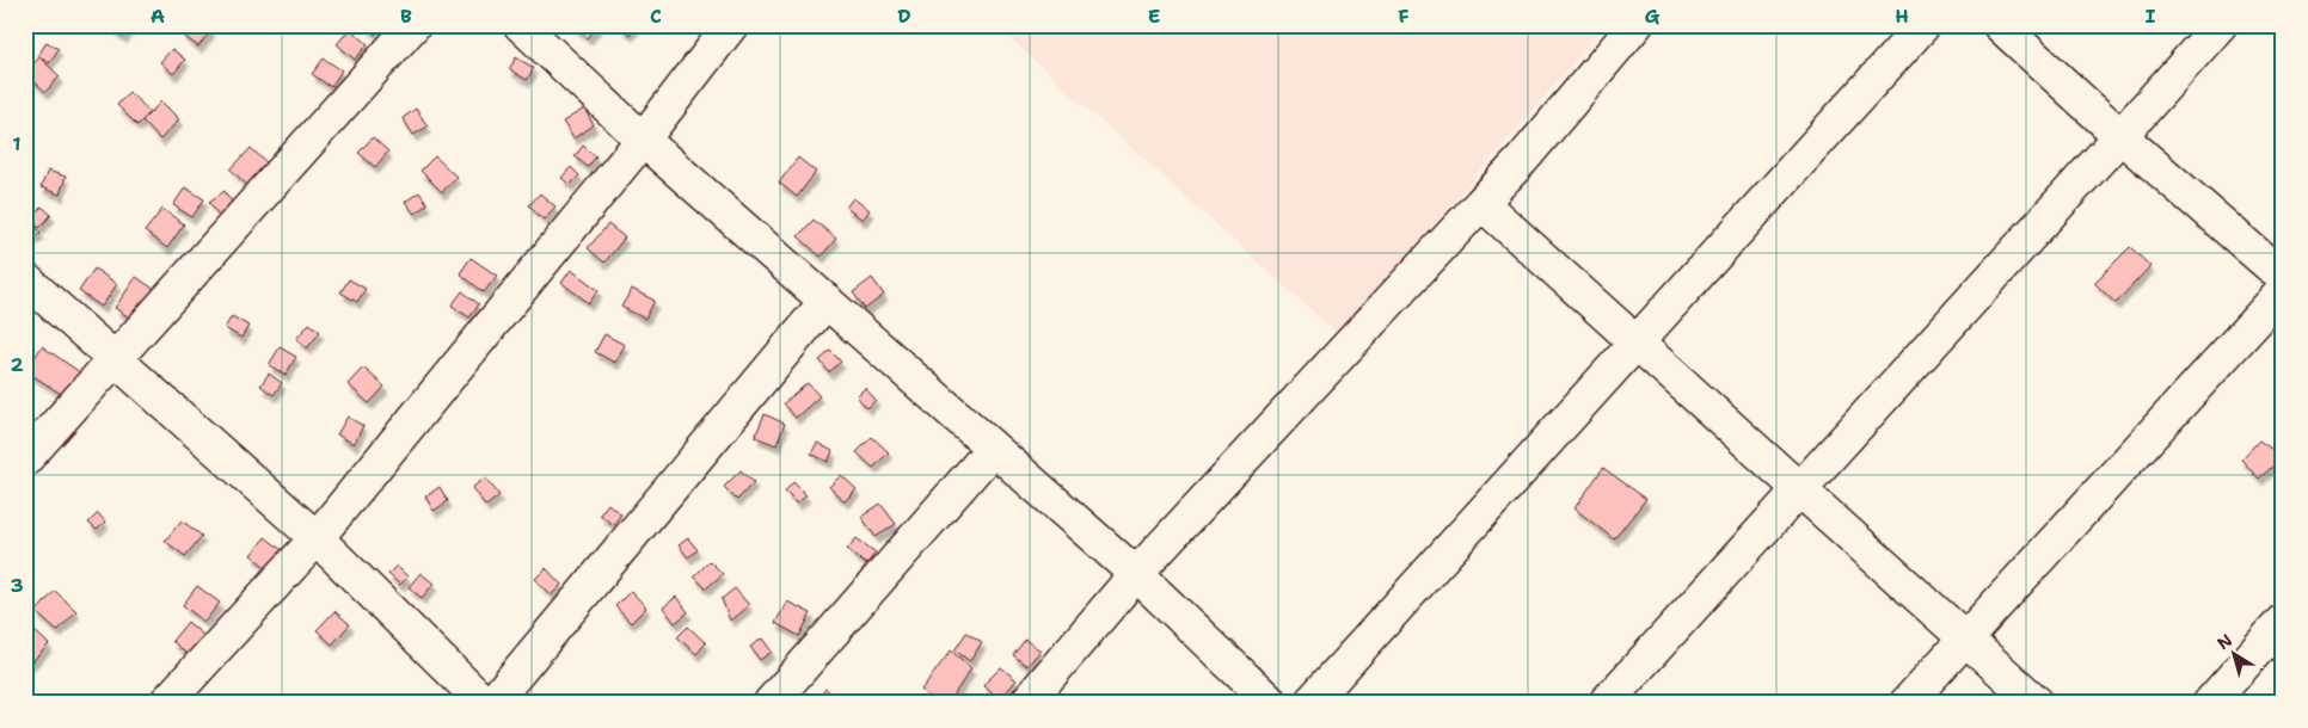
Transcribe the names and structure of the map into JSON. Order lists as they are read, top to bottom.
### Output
{
  "north": "top left",
  "grid": {
    "columns": [
      "A",
      "B",
      "C",
      "D",
      "E",
      "F",
      "G",
      "H",
      "I"
    ],
    "rows": ["1", "2", "3"]
  }
}
